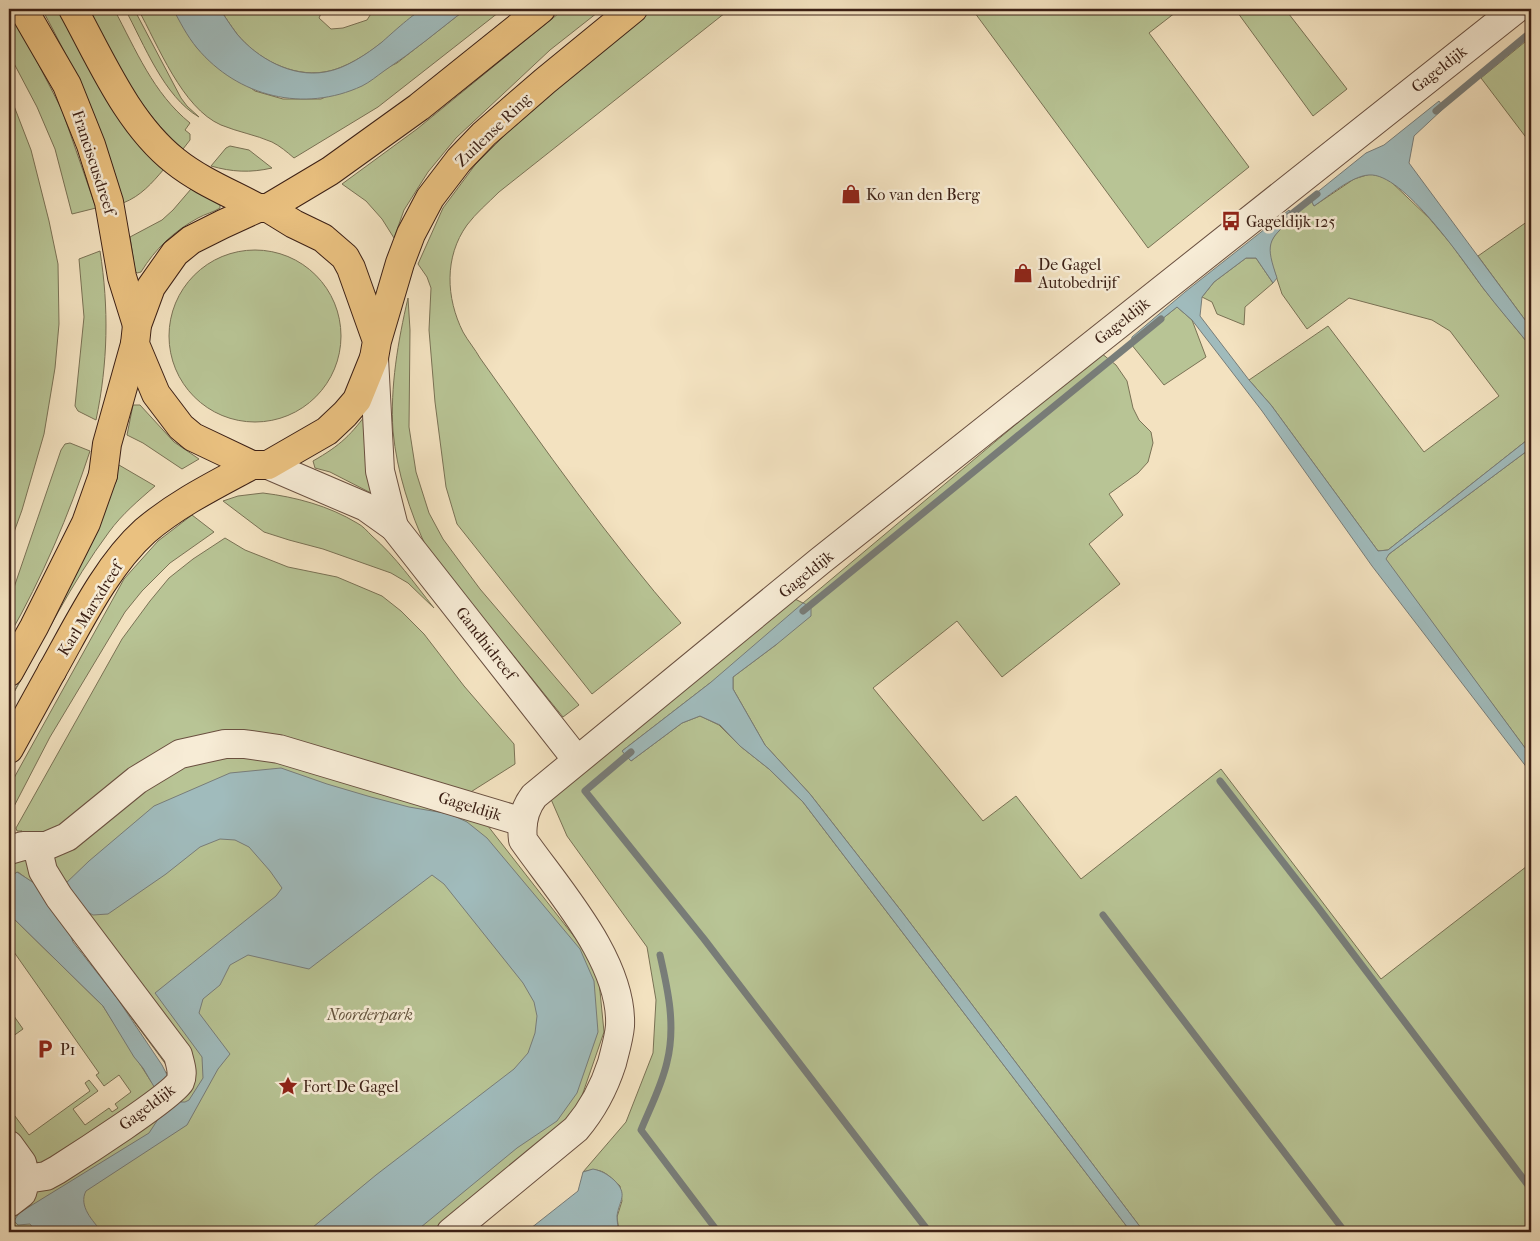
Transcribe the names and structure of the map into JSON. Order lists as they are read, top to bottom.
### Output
{
  "streets": {
    "main road": ["Zuilense Ring", "Franciscusdreef", "Karl Marxdreef"],
    "street": ["Gageldijk", "Gandhidreef"]
  },
  "crossings": [
    ["Gageldijk", "Gandhidreef"],
    ["Zuilense Ring", "Franciscusdreef"],
    ["Zuilense Ring", "Karl Marxdreef"],
    ["Zuilense Ring", "Gandhidreef"],
    ["Franciscusdreef", "Karl Marxdreef"],
    ["Franciscusdreef", "Gandhidreef"],
    ["Karl Marxdreef", "Gandhidreef"]
  ],
  "parks": ["Noorderpark"],
  "places": {
    "shop": ["Ko van den Berg", "De Gagel Autobedrijf"],
    "bus stop": ["Gageldijk 125"],
    "parking": ["P1"],
    "place": ["Fort De Gagel"]
  }
}
